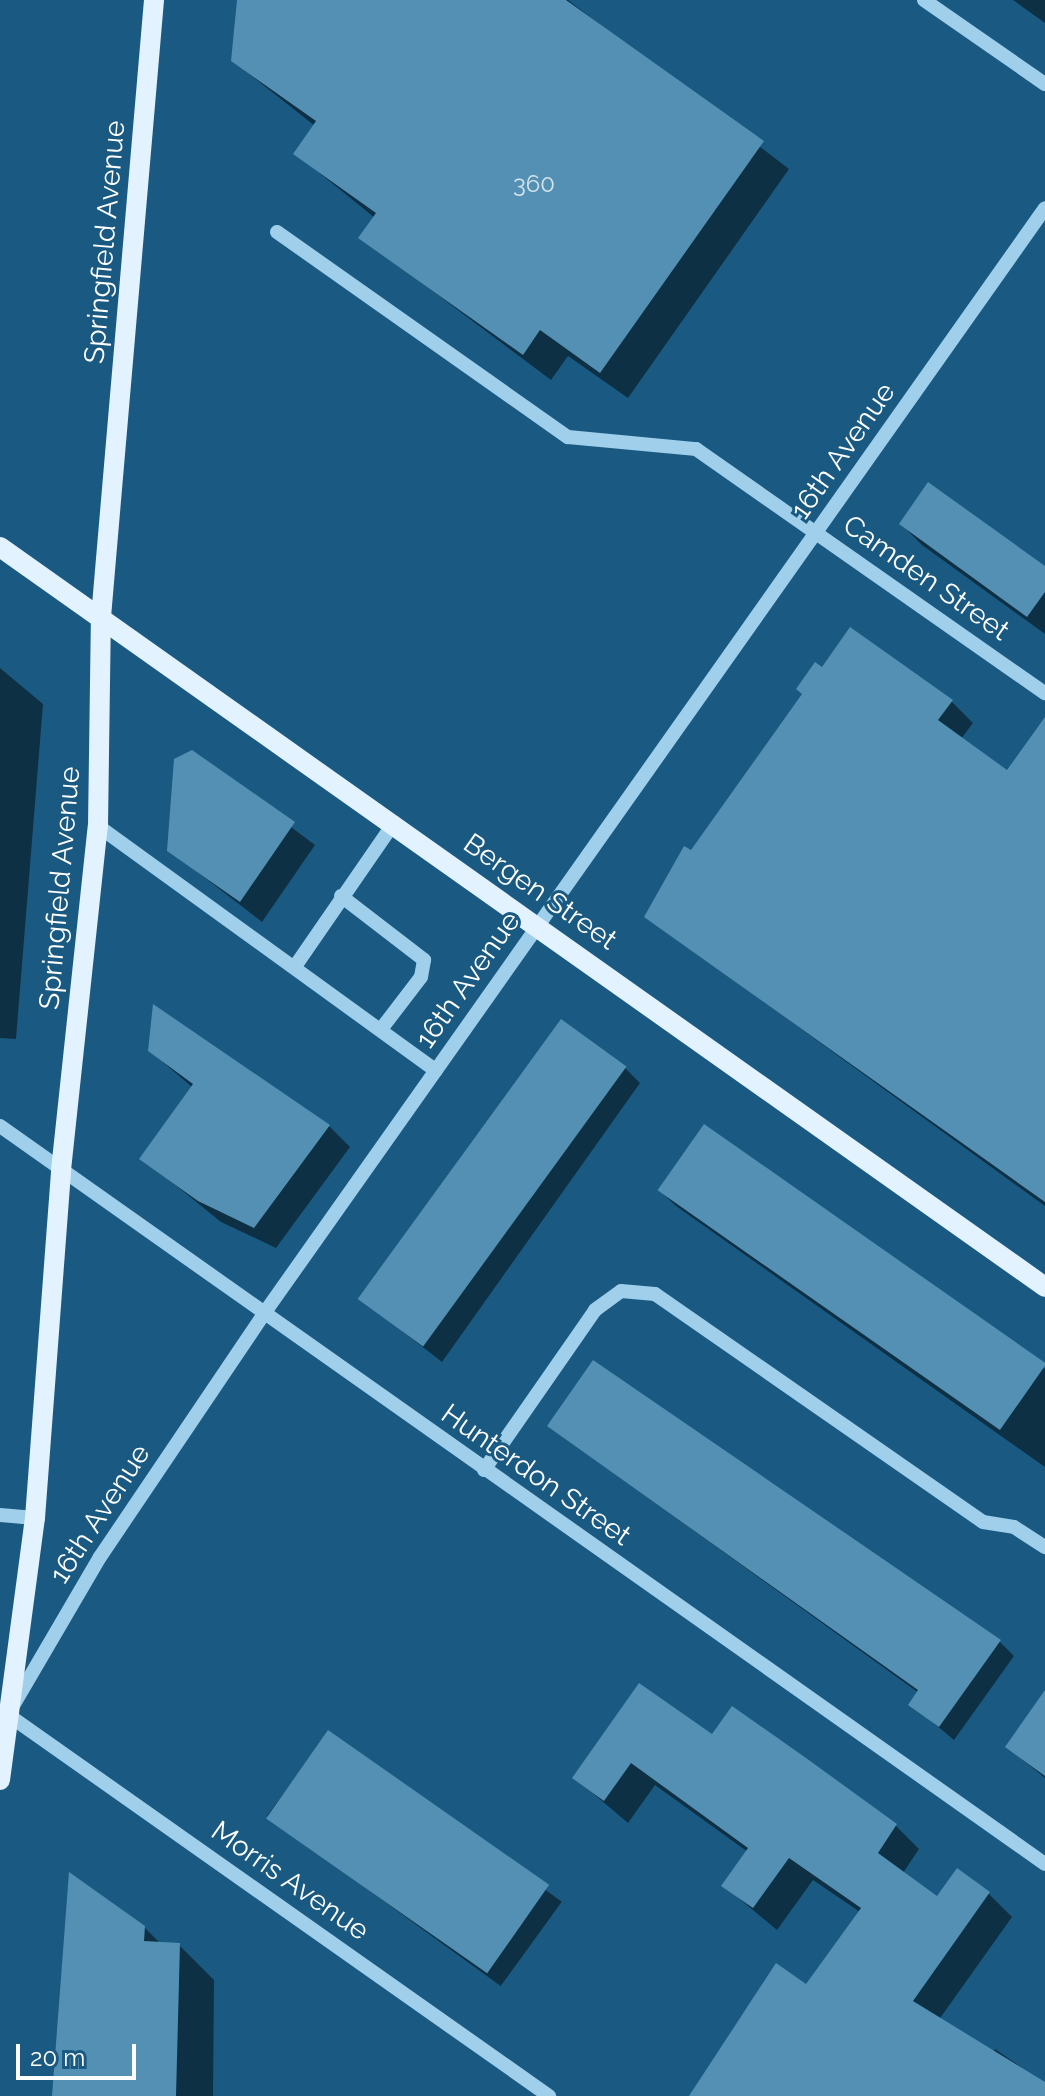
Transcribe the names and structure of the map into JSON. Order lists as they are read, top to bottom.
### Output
{
  "streets": {
    "main road": ["Springfield Avenue", "Bergen Street"],
    "street": [
      "16th Avenue",
      "Camden Street",
      "Hunterdon Street",
      "Morris Avenue"
    ]
  },
  "crossings": [
    ["Springfield Avenue", "16th Avenue"],
    ["Springfield Avenue", "Bergen Street"],
    ["Springfield Avenue", "Hunterdon Street"],
    ["Springfield Avenue", "Morris Avenue"],
    ["16th Avenue", "Camden Street"],
    ["16th Avenue", "Bergen Street"],
    ["16th Avenue", "Hunterdon Street"],
    ["16th Avenue", "Morris Avenue"]
  ],
  "house_numbers": ["360"],
  "scale_bar": "20 m"
}
